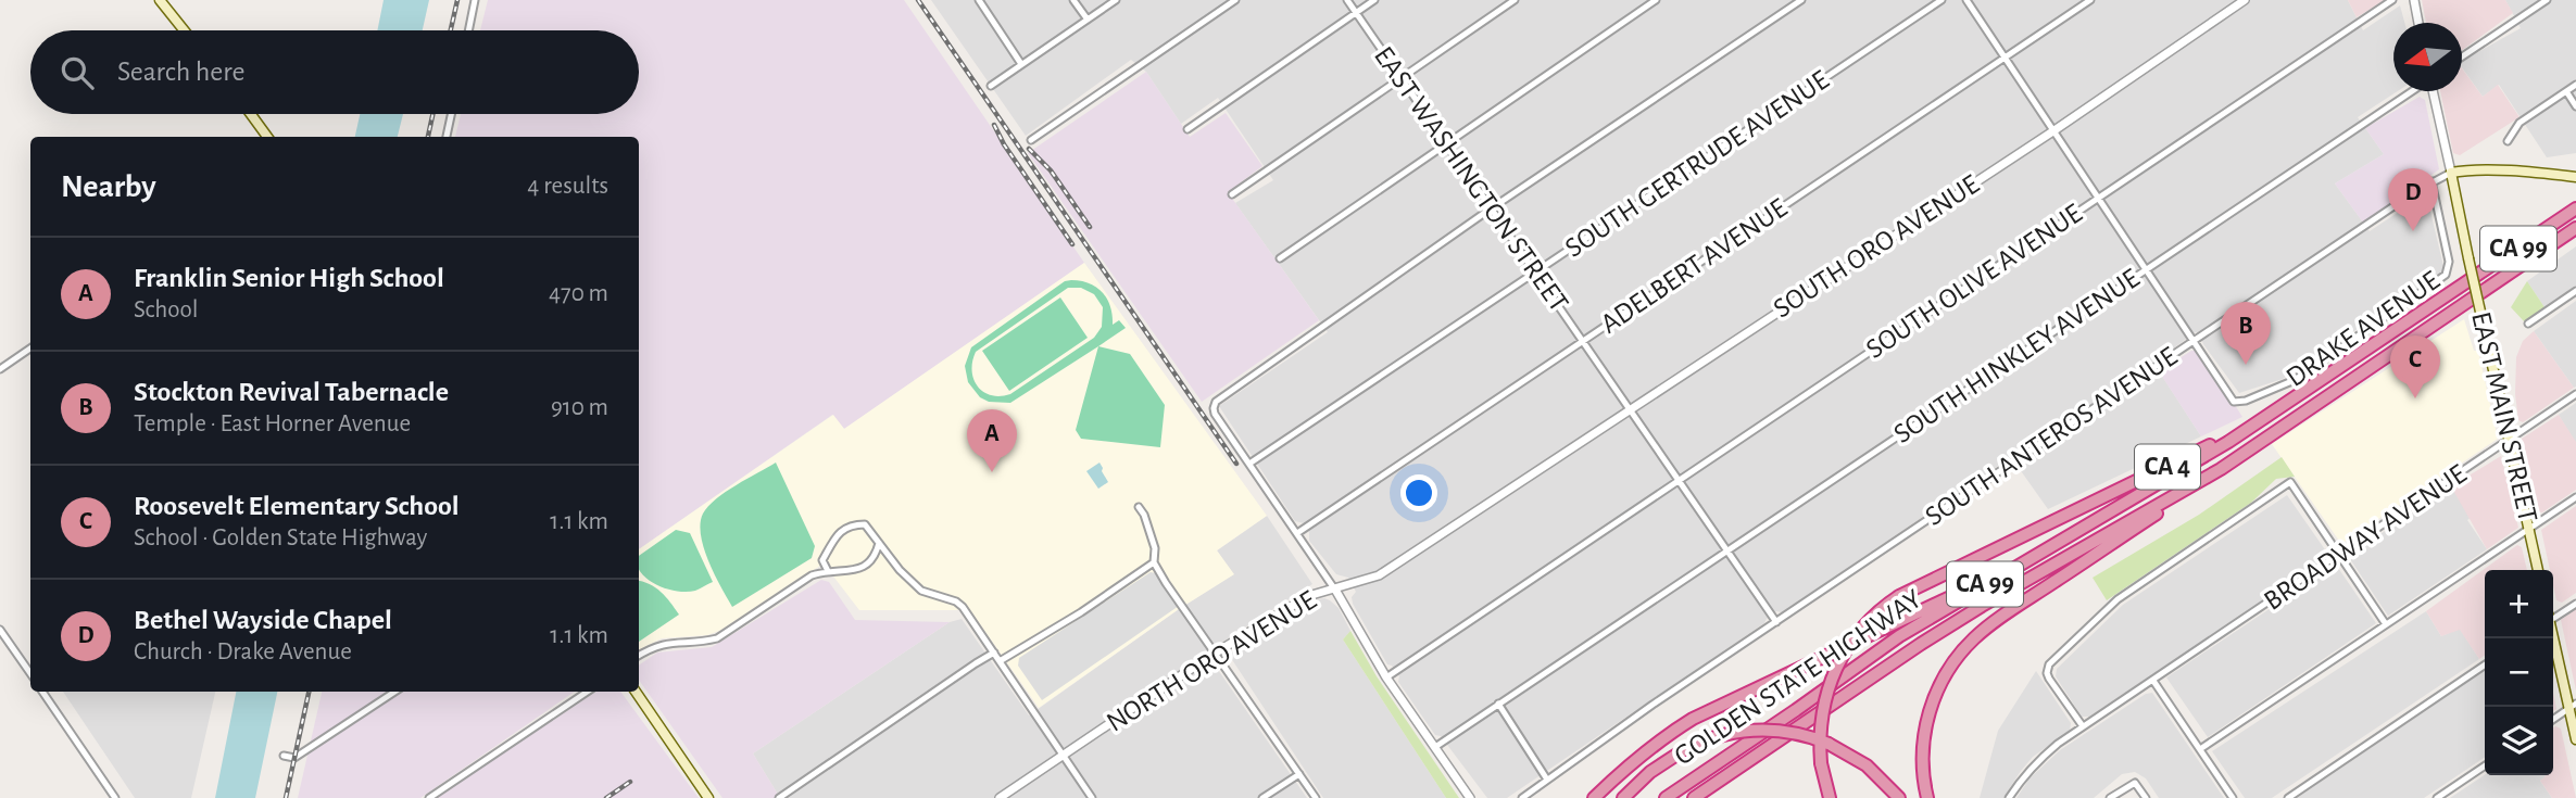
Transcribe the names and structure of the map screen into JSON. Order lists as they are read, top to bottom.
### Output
{
  "streets": {
    "highway": ["CA 99", "CA 4", "GOLDEN STATE HIGHWAY"],
    "main road": ["EAST MAIN STREET"],
    "street": [
      "SOUTH GERTRUDE AVENUE",
      "EAST WASHINGTON STREET",
      "SOUTH ORO AVENUE",
      "ADELBERT AVENUE",
      "SOUTH OLIVE AVENUE",
      "DRAKE AVENUE",
      "SOUTH HINKLEY AVENUE",
      "SOUTH ANTEROS AVENUE",
      "BROADWAY AVENUE",
      "NORTH ORO AVENUE"
    ]
  },
  "crossings": [
    ["SOUTH GERTRUDE AVENUE", "EAST WASHINGTON STREET"],
    ["EAST WASHINGTON STREET", "SOUTH ORO AVENUE"],
    ["EAST WASHINGTON STREET", "ADELBERT AVENUE"],
    ["EAST WASHINGTON STREET", "SOUTH OLIVE AVENUE"],
    ["EAST WASHINGTON STREET", "SOUTH HINKLEY AVENUE"],
    ["EAST WASHINGTON STREET", "SOUTH ANTEROS AVENUE"],
    ["SOUTH ORO AVENUE", "NORTH ORO AVENUE"],
    ["DRAKE AVENUE", "SOUTH ANTEROS AVENUE"],
    ["EAST MAIN STREET", "SOUTH ANTEROS AVENUE"],
    ["EAST MAIN STREET", "BROADWAY AVENUE"],
    ["CA 4", "GOLDEN STATE HIGHWAY"]
  ],
  "north": "left",
  "page": {
    "search": "Search here",
    "heading": ["Nearby", "4 results"],
    "pins": [
      "D",
      "B",
      "C",
      "A"
    ],
    "list": [
      {
        "mark": "A",
        "name": "Franklin Senior High School",
        "note": "School",
        "value": "470 m"
      },
      {
        "mark": "B",
        "name": "Stockton Revival Tabernacle",
        "note": "Temple · East Horner Avenue",
        "value": "910 m"
      },
      {
        "mark": "C",
        "name": "Roosevelt Elementary School",
        "note": "School · Golden State Highway",
        "value": "1.1 km"
      },
      {
        "mark": "D",
        "name": "Bethel Wayside Chapel",
        "note": "Church · Drake Avenue",
        "value": "1.1 km"
      }
    ],
    "map_buttons": ["+", "−"]
  }
}
